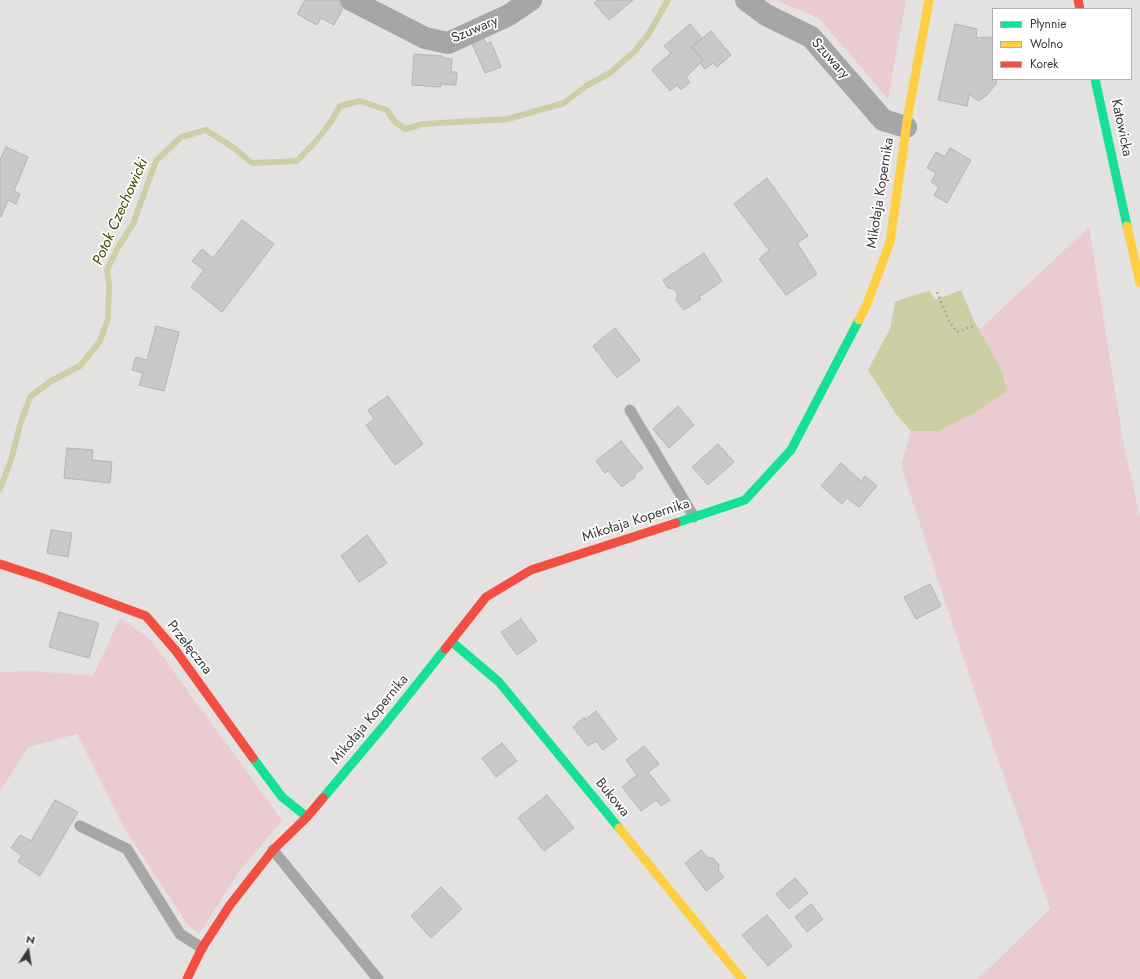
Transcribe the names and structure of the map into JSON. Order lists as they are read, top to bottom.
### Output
{
  "streets": {
    "street": [
      "Szuwary",
      "Katowicka",
      "Mikołaja Kopernika",
      "Przełęczna",
      "Bukowa"
    ]
  },
  "crossings": [
    ["Szuwary", "Mikołaja Kopernika"],
    ["Mikołaja Kopernika", "Przełęczna"],
    ["Mikołaja Kopernika", "Bukowa"]
  ],
  "water": ["Potok Czechowicki"],
  "legend": ["Płynnie", "Wolno", "Korek"],
  "north": "top"
}
